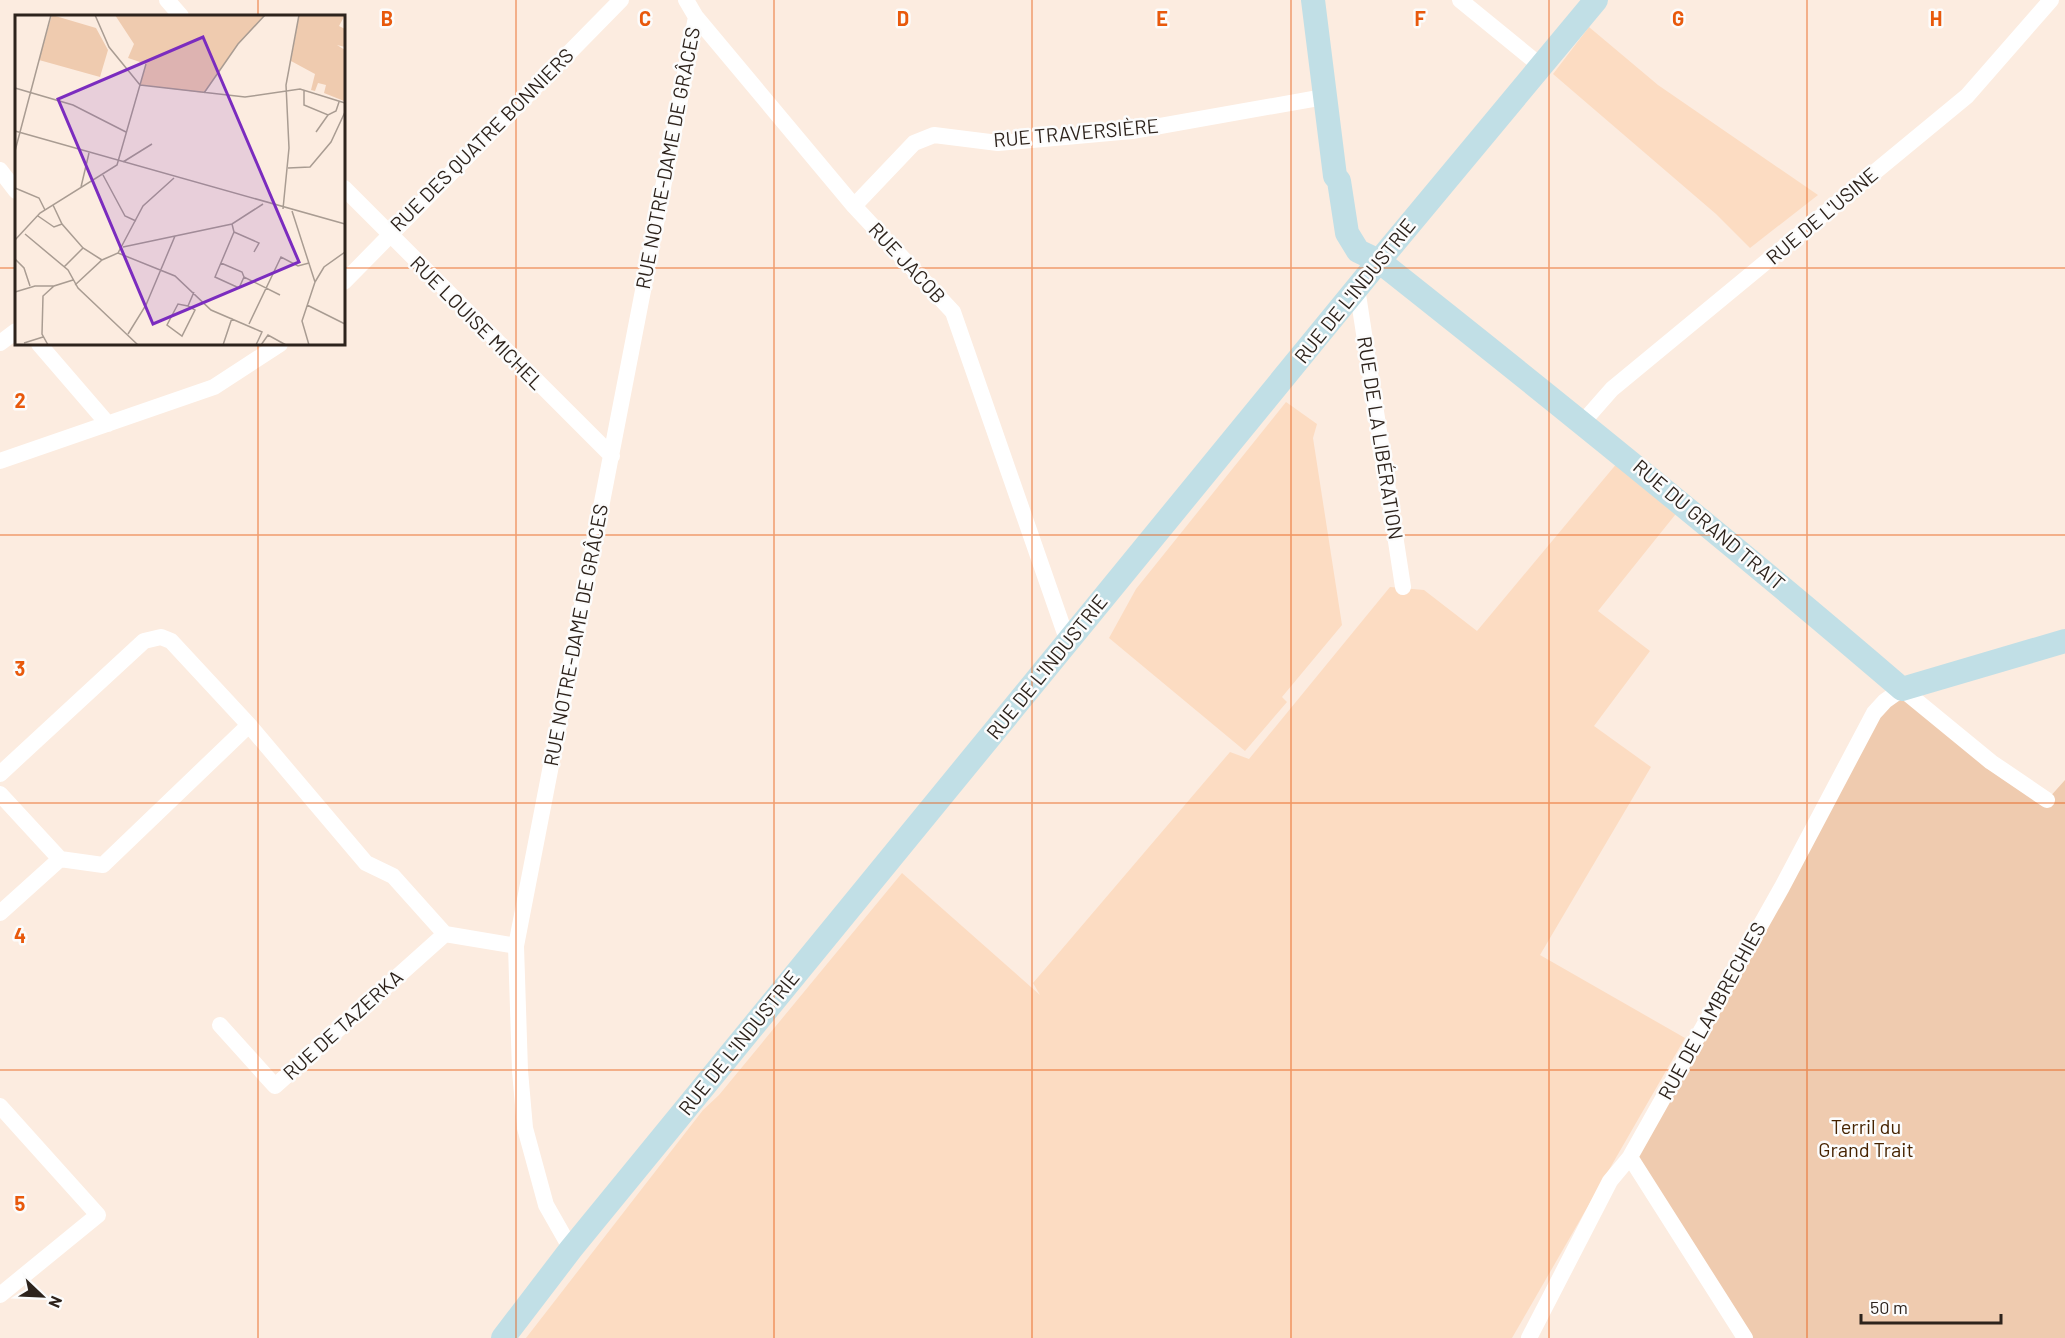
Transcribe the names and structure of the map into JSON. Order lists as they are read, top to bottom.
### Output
{
  "streets": {
    "main road": ["RUE DE L'INDUSTRIE", "RUE DU GRAND TRAIT"],
    "street": [
      "RUE TRAVERSIÈRE",
      "RUE DES QUATRE BONNIERS",
      "RUE NOTRE-DAME DE GRÂCES",
      "RUE DE L'USINE",
      "RUE JACOB",
      "RUE LOUISE MICHEL",
      "RUE DE LA LIBÉRATION",
      "RUE DE LAMBRECHIES",
      "RUE DE TAZERKA"
    ]
  },
  "crossings": [
    ["RUE TRAVERSIÈRE", "RUE JACOB"],
    ["RUE DES QUATRE BONNIERS", "RUE LOUISE MICHEL"],
    ["RUE NOTRE-DAME DE GRÂCES", "RUE JACOB"],
    ["RUE NOTRE-DAME DE GRÂCES", "RUE DE L'INDUSTRIE"],
    ["RUE NOTRE-DAME DE GRÂCES", "RUE LOUISE MICHEL"],
    ["RUE DE L'USINE", "RUE DU GRAND TRAIT"],
    ["RUE JACOB", "RUE DE L'INDUSTRIE"],
    ["RUE DE L'INDUSTRIE", "RUE DE LA LIBÉRATION"],
    ["RUE DE L'INDUSTRIE", "RUE DU GRAND TRAIT"],
    ["RUE DU GRAND TRAIT", "RUE DE LAMBRECHIES"]
  ],
  "parks": ["Terril du Grand Trait"],
  "scale_bar": "50 m",
  "north": "bottom right",
  "grid": {
    "columns": [
      "B",
      "C",
      "D",
      "E",
      "F",
      "G",
      "H"
    ],
    "rows": [
      "2",
      "3",
      "4",
      "5"
    ]
  }
}
